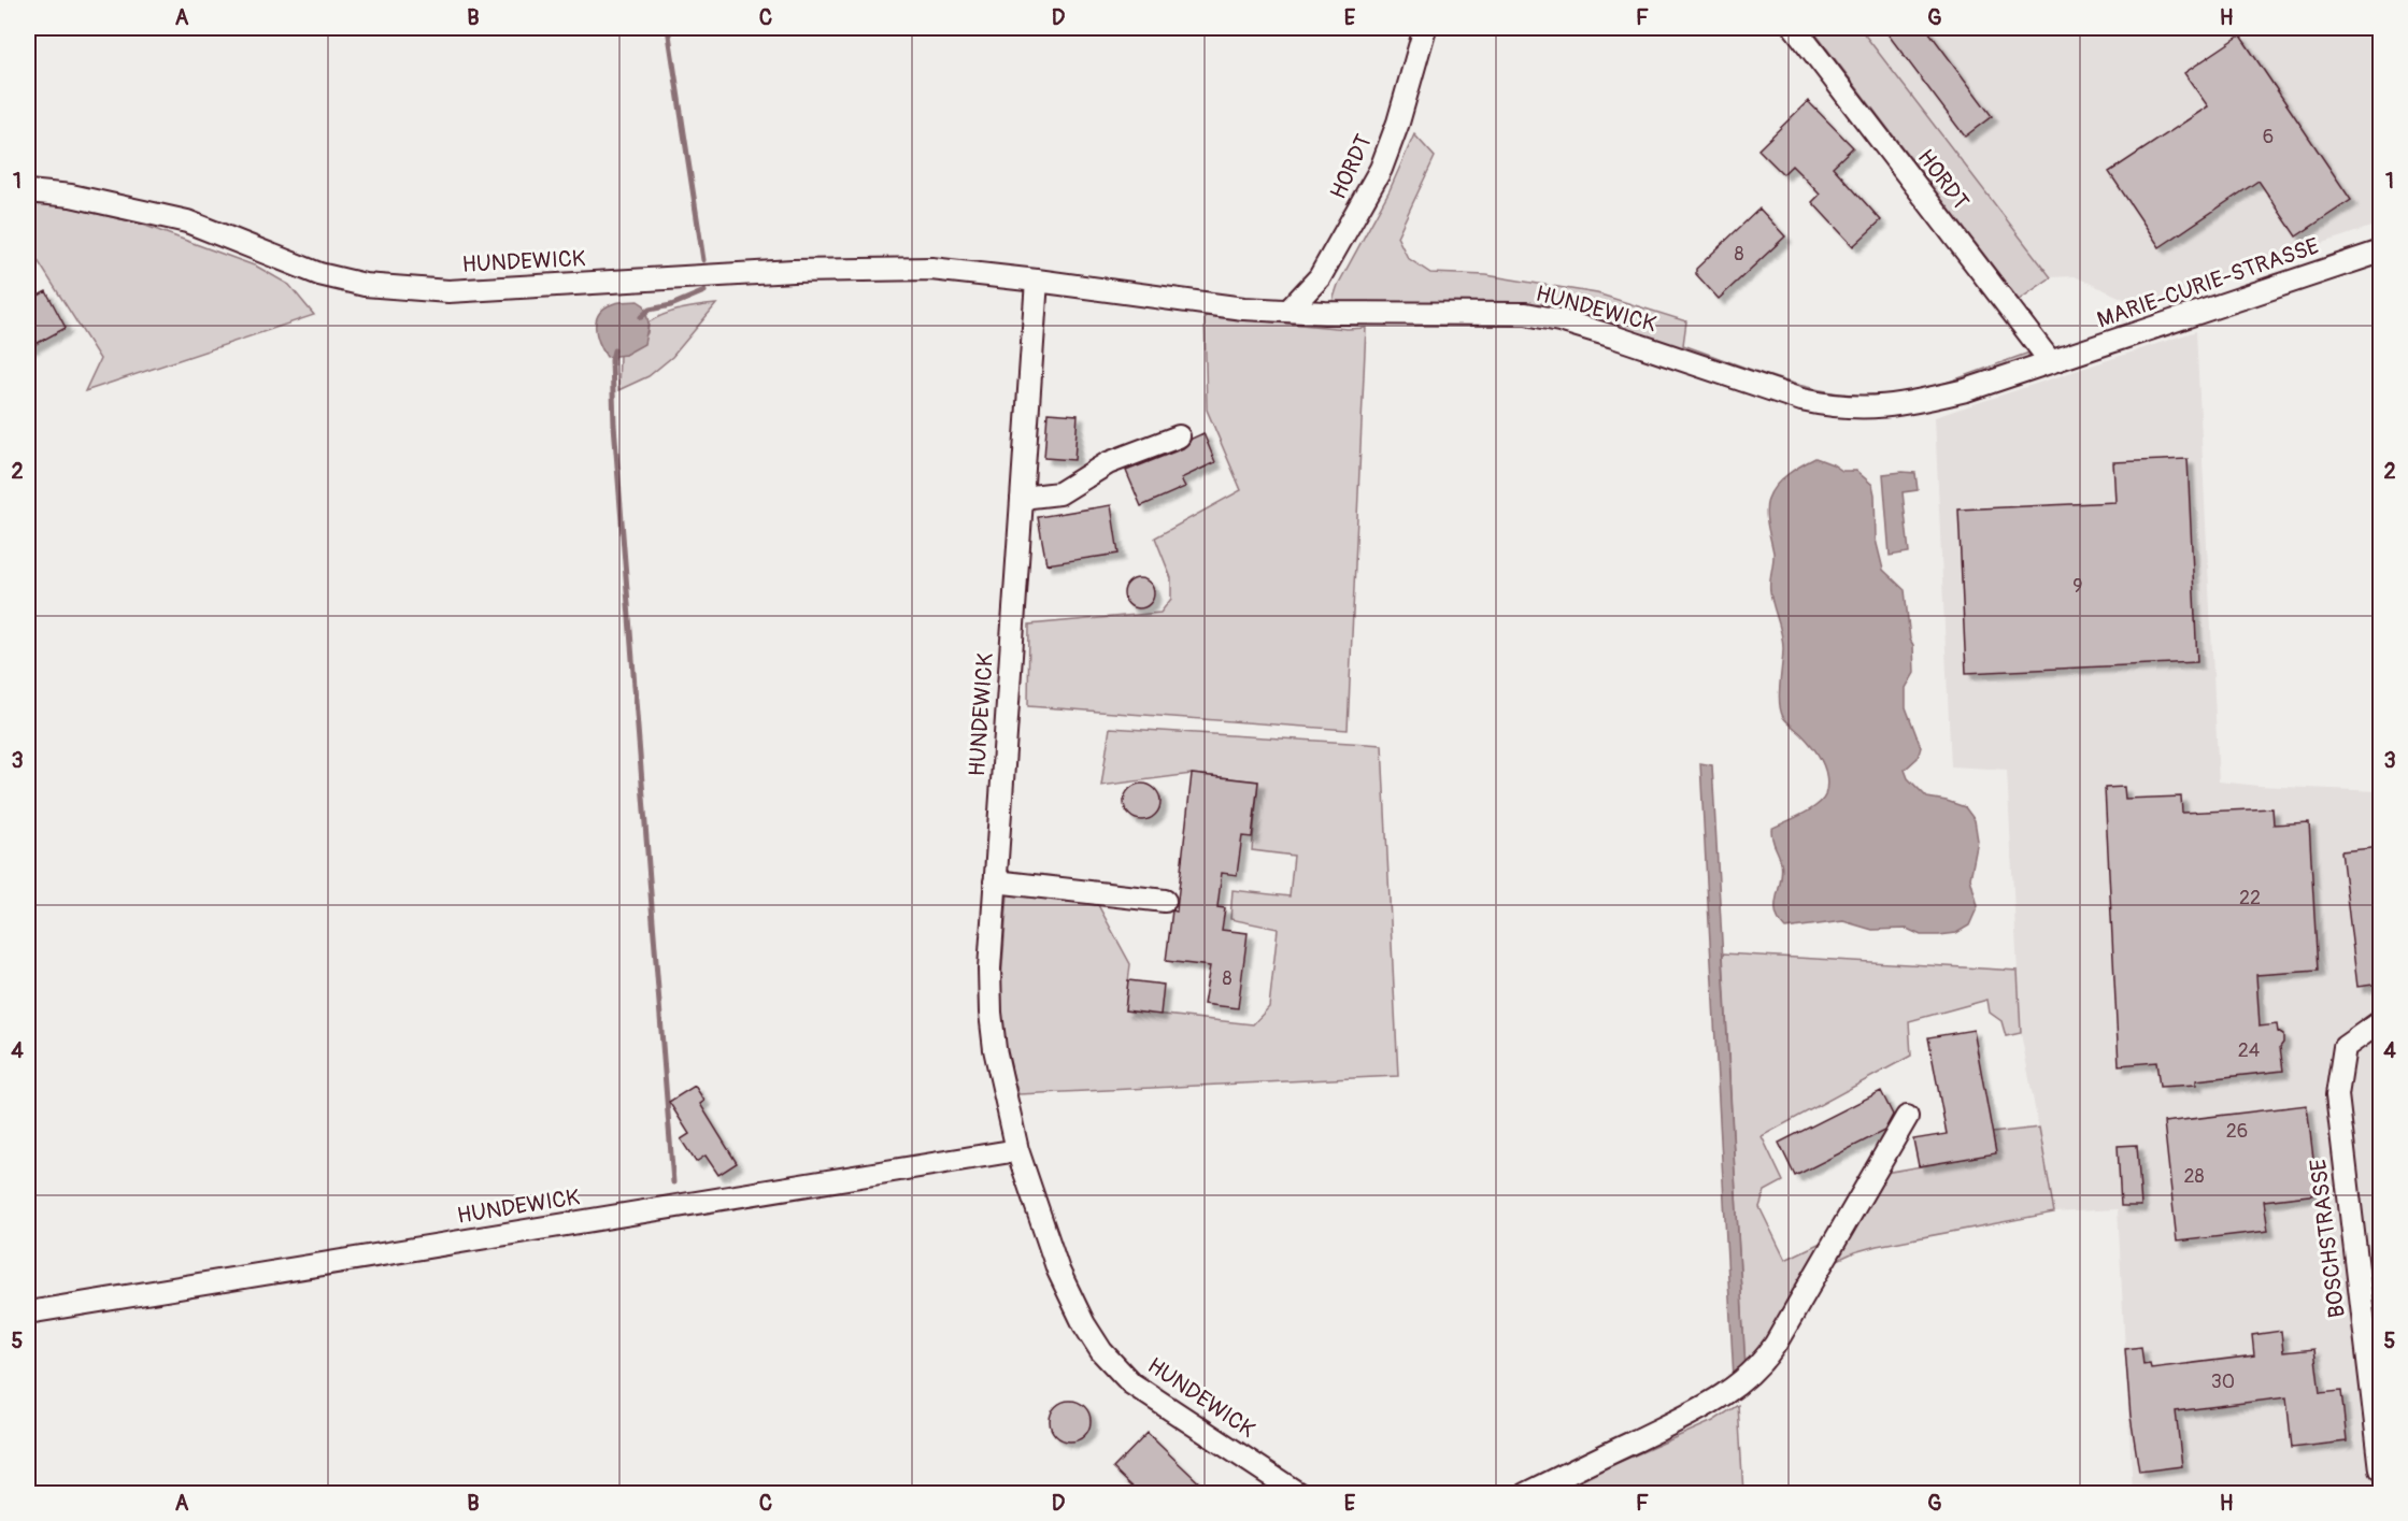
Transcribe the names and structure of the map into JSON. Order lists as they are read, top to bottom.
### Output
{
  "streets": {
    "street": [
      "HORDT",
      "HUNDEWICK",
      "MARIE-CURIE-STRASSE",
      "BOSCHSTRASSE"
    ]
  },
  "crossings": [
    ["HORDT", "HUNDEWICK"],
    ["HORDT", "MARIE-CURIE-STRASSE"],
    ["HUNDEWICK", "MARIE-CURIE-STRASSE"]
  ],
  "house_numbers": [
    "6",
    "8",
    "9",
    "22",
    "8",
    "24",
    "26",
    "28",
    "30"
  ],
  "grid": {
    "columns": [
      "A",
      "B",
      "C",
      "D",
      "E",
      "F",
      "G",
      "H"
    ],
    "rows": [
      "1",
      "2",
      "3",
      "4",
      "5"
    ]
  }
}
